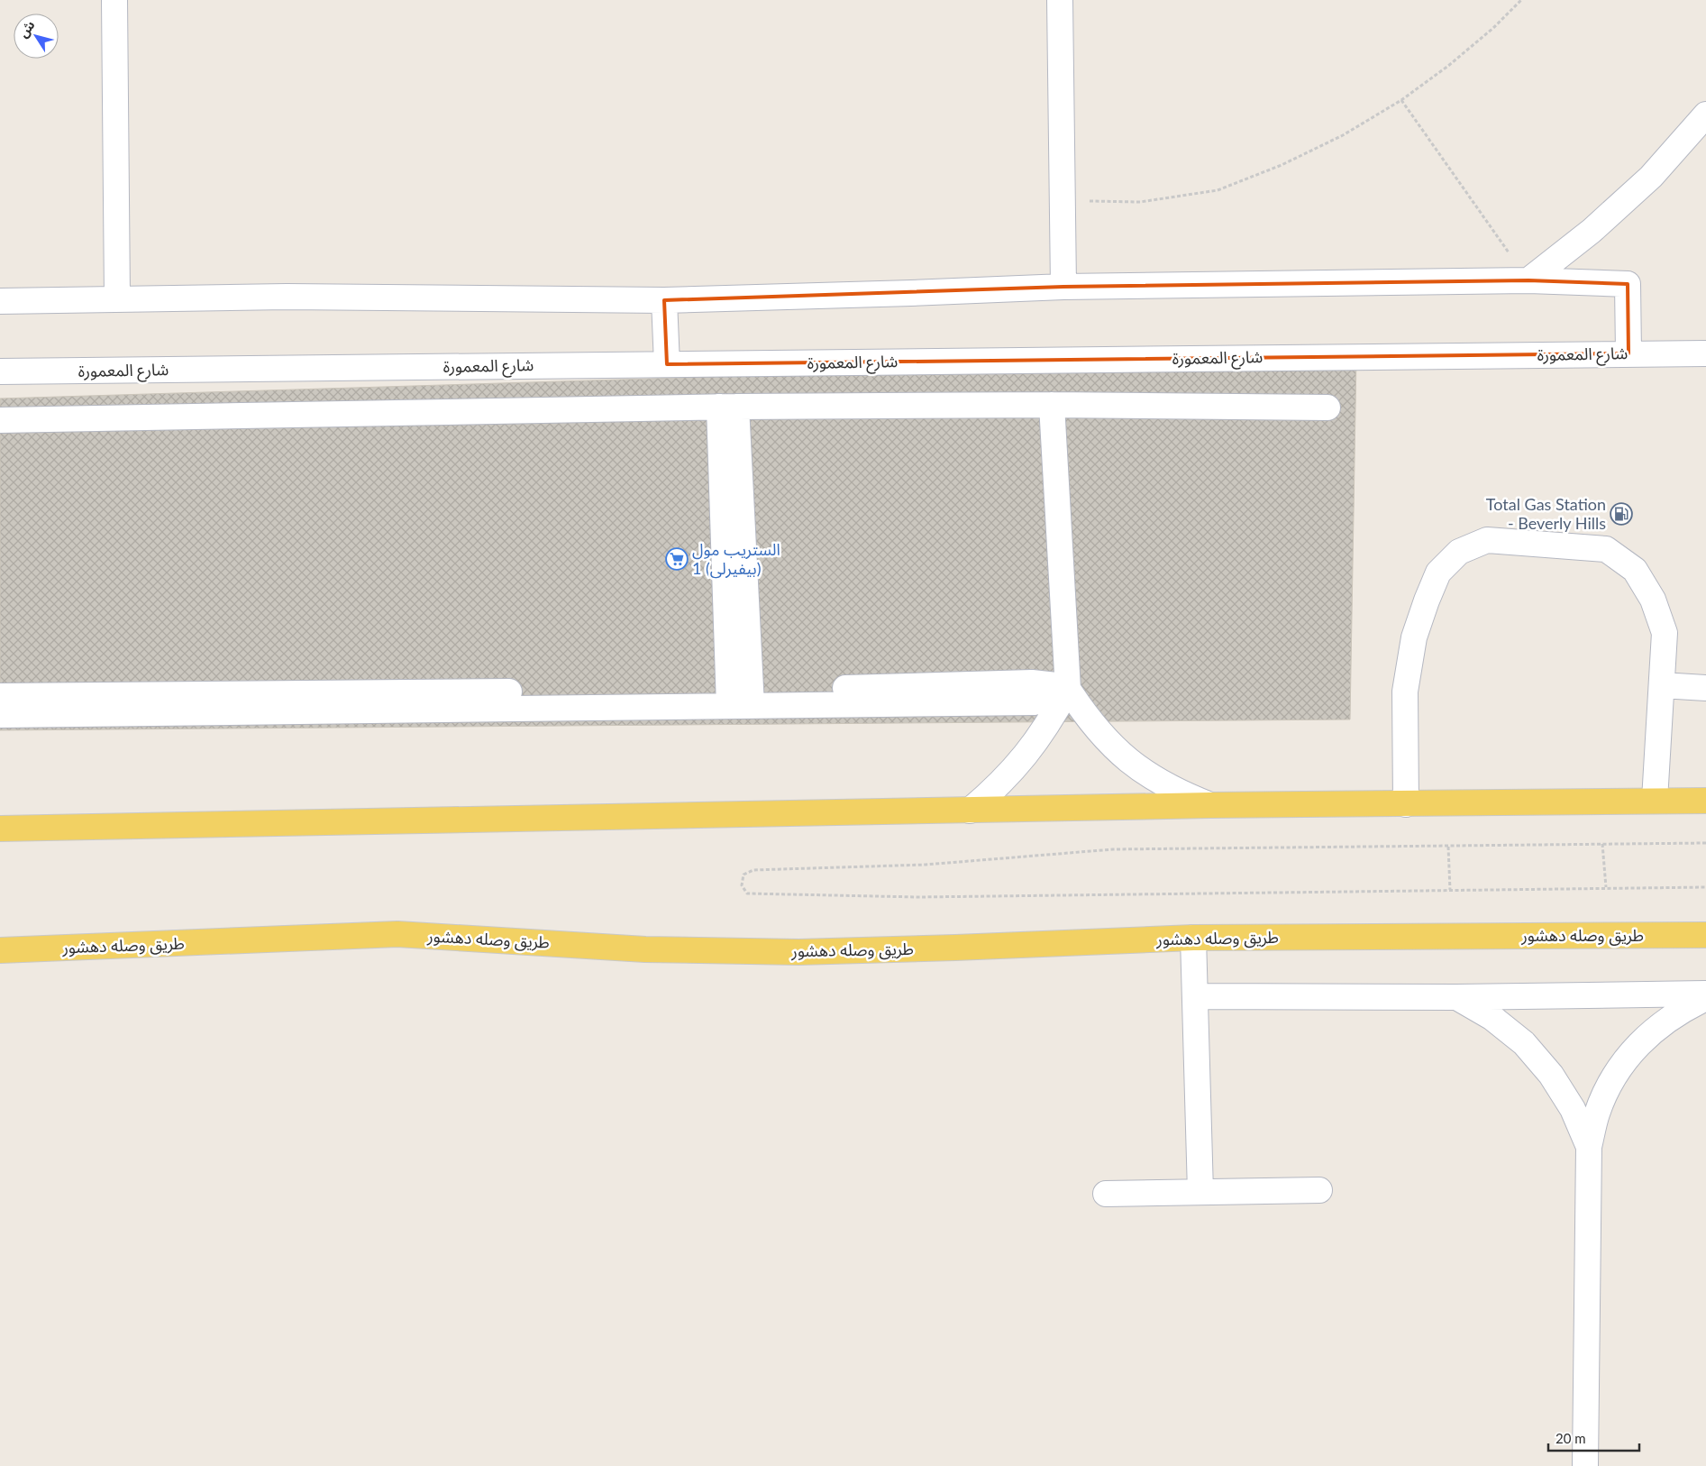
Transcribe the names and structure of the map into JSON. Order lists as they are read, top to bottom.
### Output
{
  "streets": {
    "main road": ["طريق وصله دهشور"],
    "street": ["شارع المعمورة"]
  },
  "places": {
    "fuel station": ["Total Gas Station - Beverly Hills"],
    "supermarket": ["الستريب مول 1 (بيفيرلى)"]
  },
  "scale_bar": "20 m",
  "north": "top left"
}
